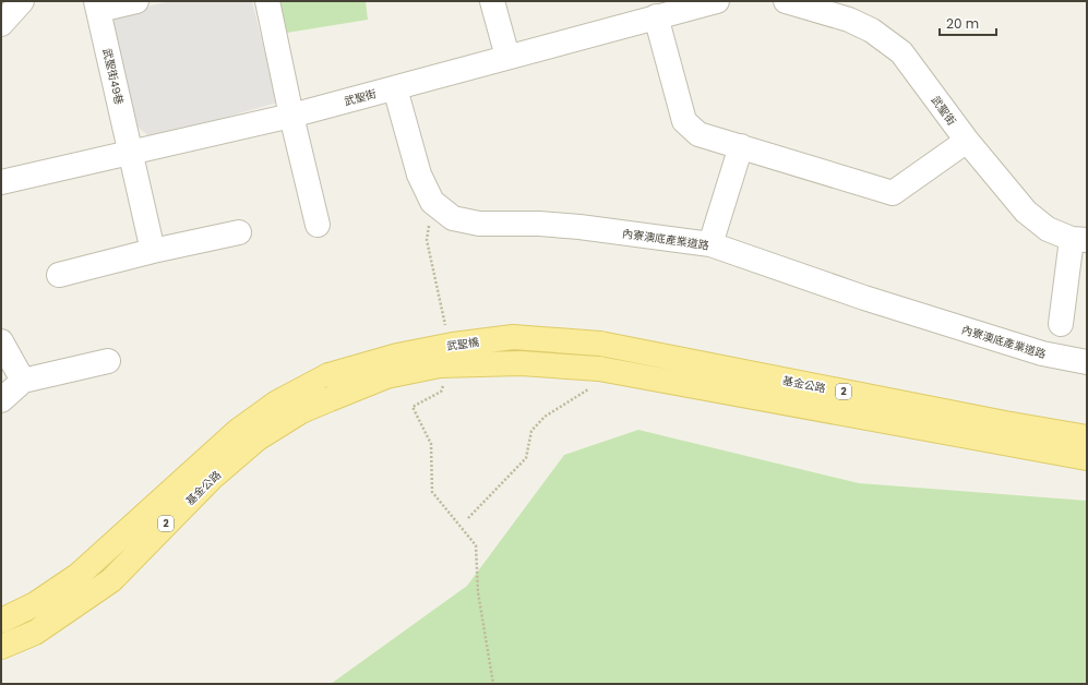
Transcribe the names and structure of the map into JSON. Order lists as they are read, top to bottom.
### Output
{
  "streets": {
    "main road": ["武聖橋", "基金公路", "2"],
    "street": ["武聖街49巷", "武聖街", "內寮澳底產業道路"]
  },
  "crossings": [
    ["武聖街49巷", "武聖街"],
    ["武聖街", "內寮澳底產業道路"],
    ["武聖橋", "基金公路"]
  ],
  "scale_bar": "20 m"
}
